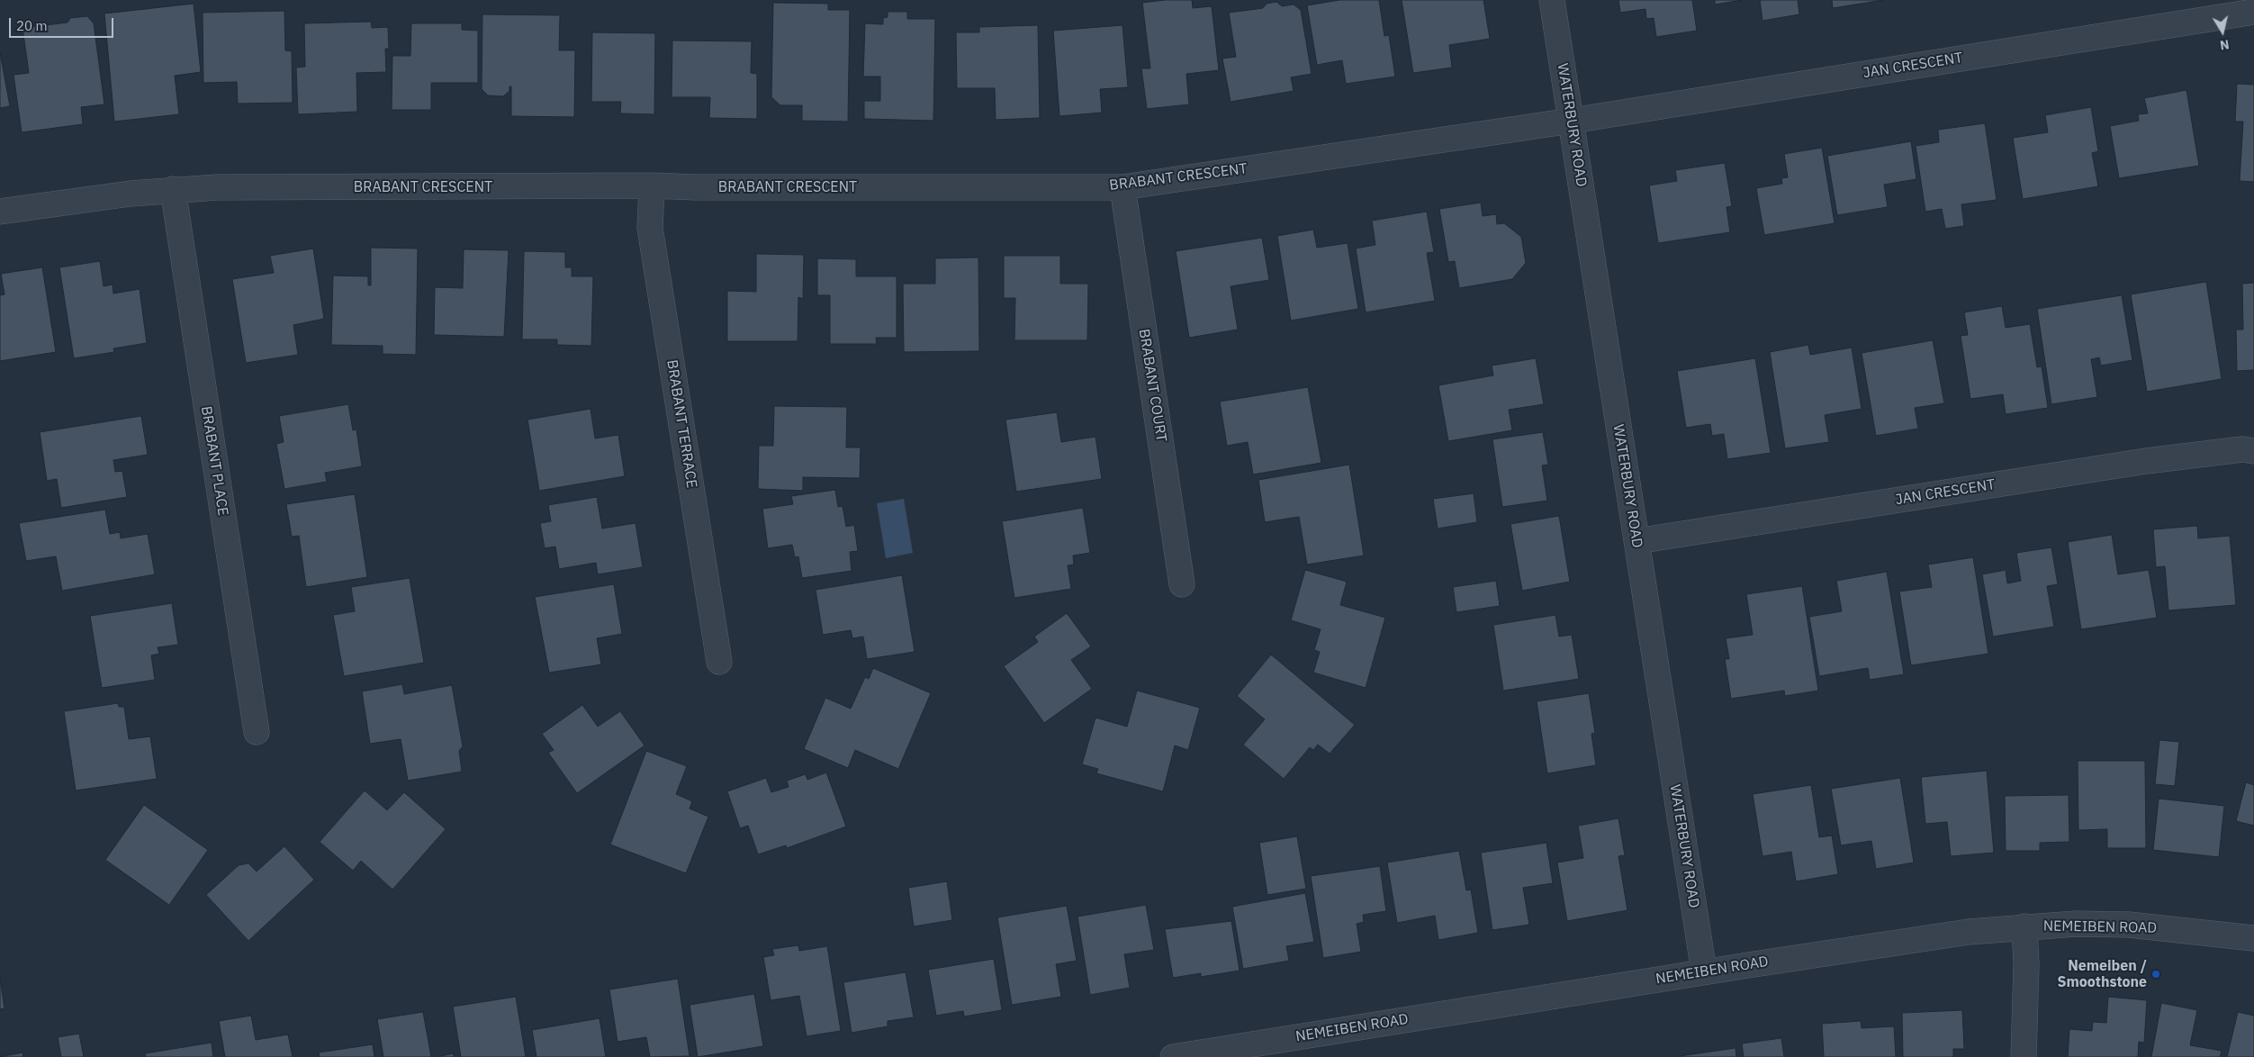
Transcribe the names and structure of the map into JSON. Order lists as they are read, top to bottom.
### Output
{
  "streets": {
    "street": [
      "JAN CRESCENT",
      "WATERBURY ROAD",
      "BRABANT CRESCENT",
      "BRABANT COURT",
      "BRABANT TERRACE",
      "BRABANT PLACE",
      "NEMEIBEN ROAD"
    ]
  },
  "crossings": [
    ["JAN CRESCENT", "WATERBURY ROAD"],
    ["JAN CRESCENT", "BRABANT CRESCENT"],
    ["WATERBURY ROAD", "BRABANT CRESCENT"],
    ["WATERBURY ROAD", "NEMEIBEN ROAD"],
    ["BRABANT CRESCENT", "BRABANT COURT"],
    ["BRABANT CRESCENT", "BRABANT TERRACE"],
    ["BRABANT CRESCENT", "BRABANT PLACE"]
  ],
  "places": ["Nemeiben / Smoothstone"],
  "scale_bar": "20 m",
  "north": "bottom"
}
